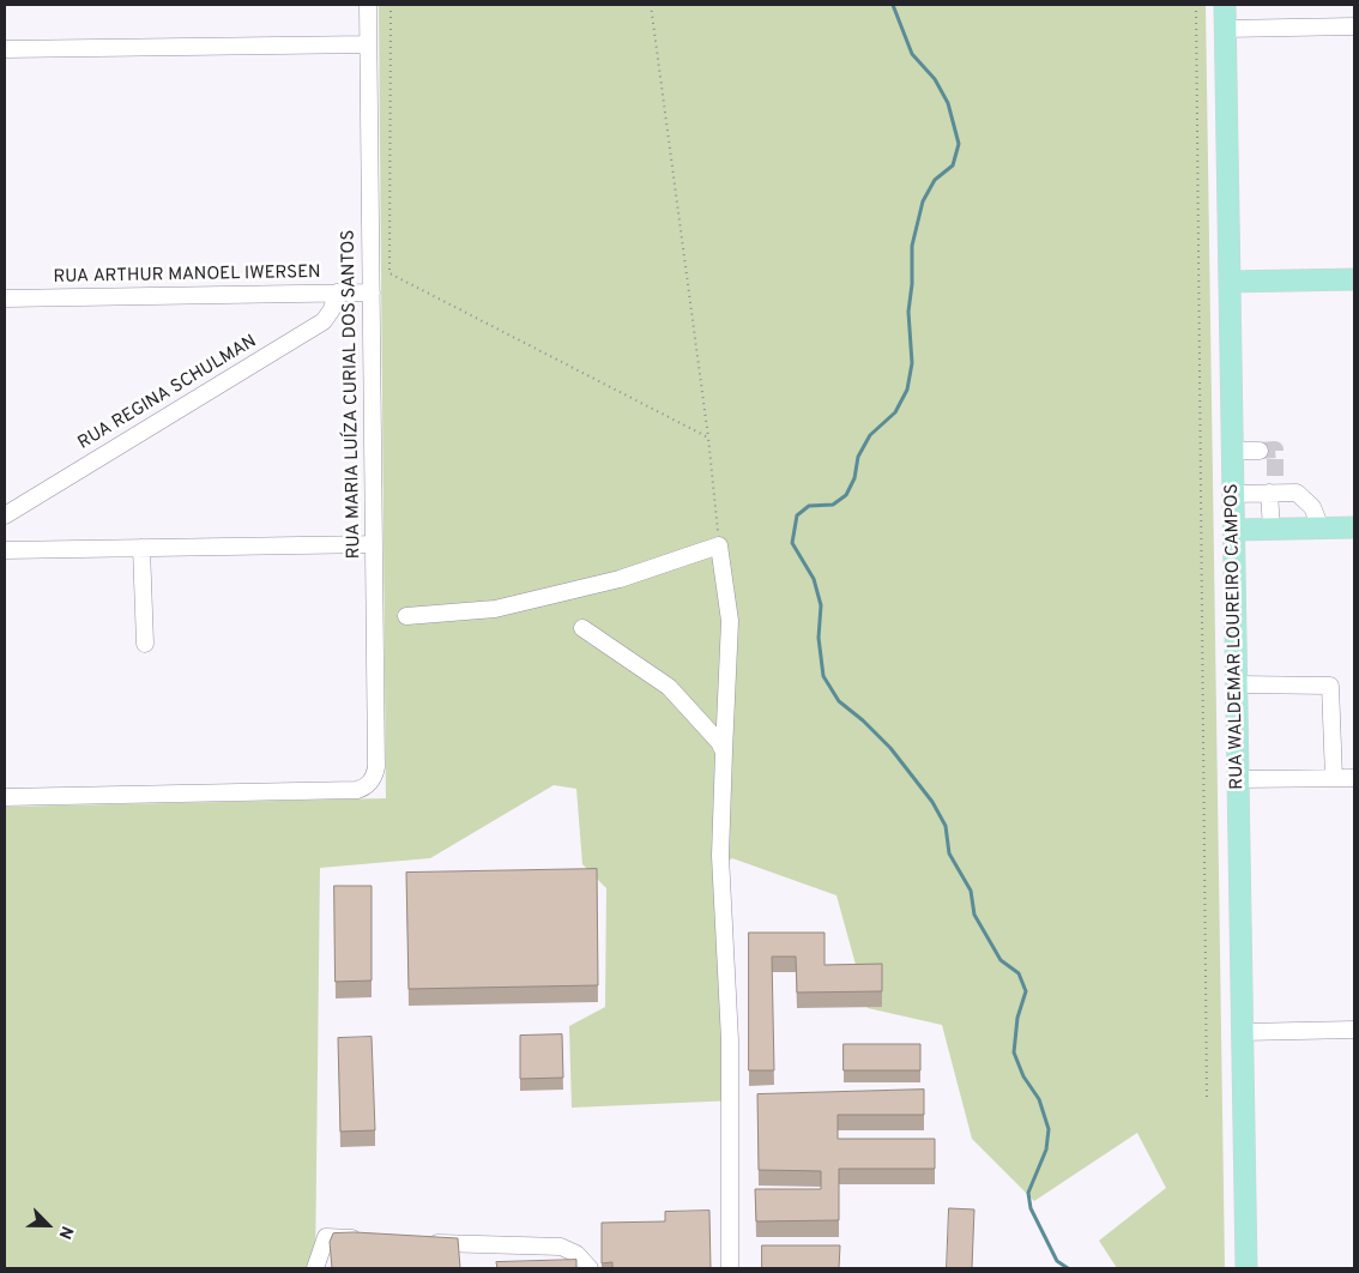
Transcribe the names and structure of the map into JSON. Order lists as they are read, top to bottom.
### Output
{
  "streets": {
    "main road": ["RUA WALDEMAR LOUREIRO CAMPOS"],
    "street": ["RUA ARTHUR MANOEL IWERSEN", "RUA REGINA SCHULMAN", "RUA MARIA LUÍZA CURIAL DOS SANTOS"]
  },
  "crossings": [
    ["RUA ARTHUR MANOEL IWERSEN", "RUA REGINA SCHULMAN"],
    ["RUA ARTHUR MANOEL IWERSEN", "RUA MARIA LUÍZA CURIAL DOS SANTOS"]
  ],
  "north": "bottom right"
}
